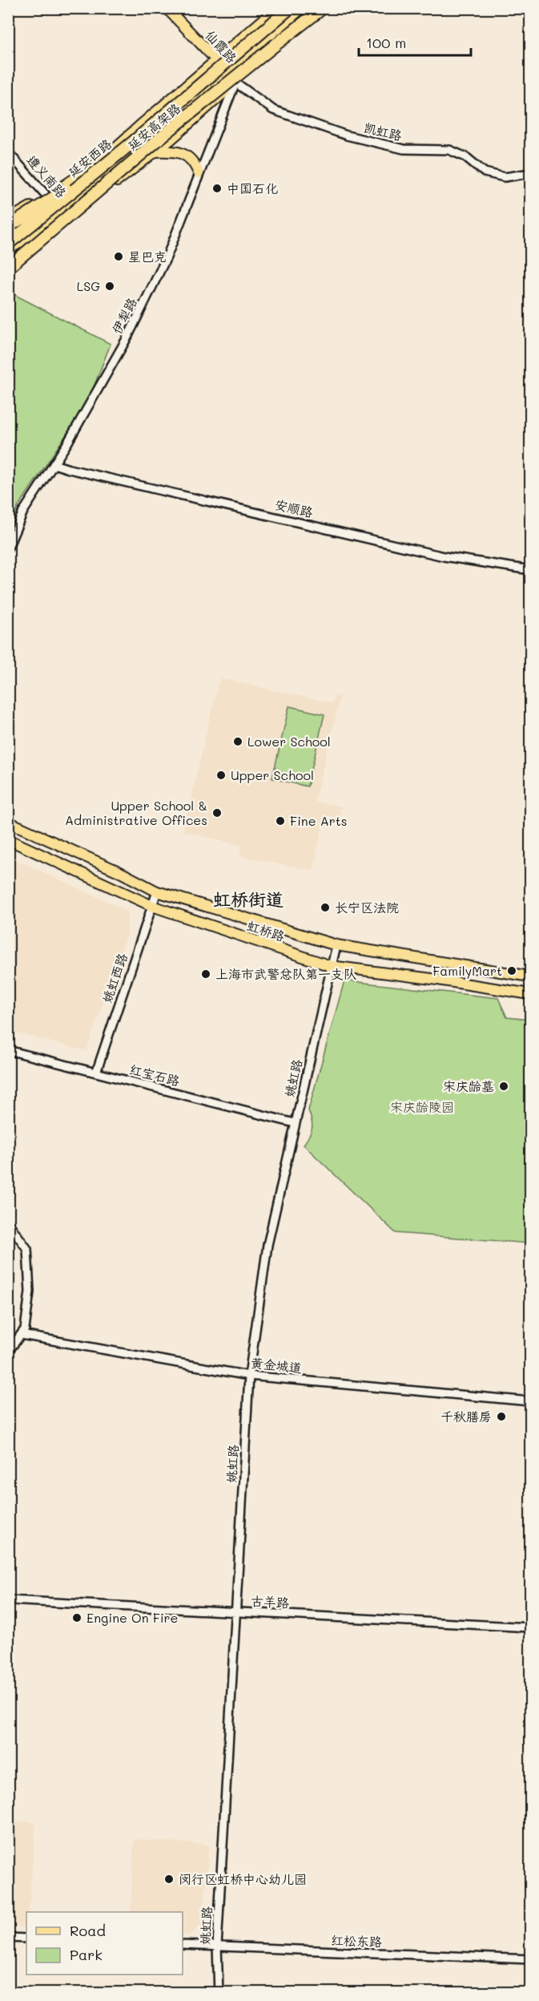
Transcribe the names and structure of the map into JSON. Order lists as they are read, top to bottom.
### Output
{
  "streets": {
    "highway": ["延安高架路"],
    "main road": ["仙霞路", "延安西路", "虹桥路"],
    "street": [
      "凯虹路",
      "遵义南路",
      "伊犁路",
      "安顺路",
      "姚虹西路",
      "红宝石路",
      "姚虹路",
      "黄金城道",
      "古羊路",
      "红松东路"
    ]
  },
  "crossings": [
    ["仙霞路", "凯虹路"],
    ["仙霞路", "延安西路"],
    ["仙霞路", "伊犁路"],
    ["凯虹路", "伊犁路"],
    ["延安西路", "遵义南路"],
    ["伊犁路", "安顺路"],
    ["虹桥路", "姚虹西路"],
    ["虹桥路", "姚虹路"],
    ["姚虹西路", "红宝石路"],
    ["红宝石路", "姚虹路"],
    ["姚虹路", "黄金城道"],
    ["姚虹路", "古羊路"],
    ["姚虹路", "红松东路"]
  ],
  "districts": ["虹桥街道"],
  "parks": ["宋庆龄陵园"],
  "places": [
    "中国石化",
    "星巴克",
    "LSG",
    "Lower School",
    "Upper School",
    "Upper School & Administrative Offices",
    "Fine Arts",
    "长宁区法院",
    "FamilyMart",
    "上海市武警总队第一支队",
    "宋庆龄墓",
    "千秋膳房",
    "Engine On Fire",
    "闵行区虹桥中心幼儿园"
  ],
  "legend": ["Road", "Park"],
  "scale_bar": "100 m"
}
